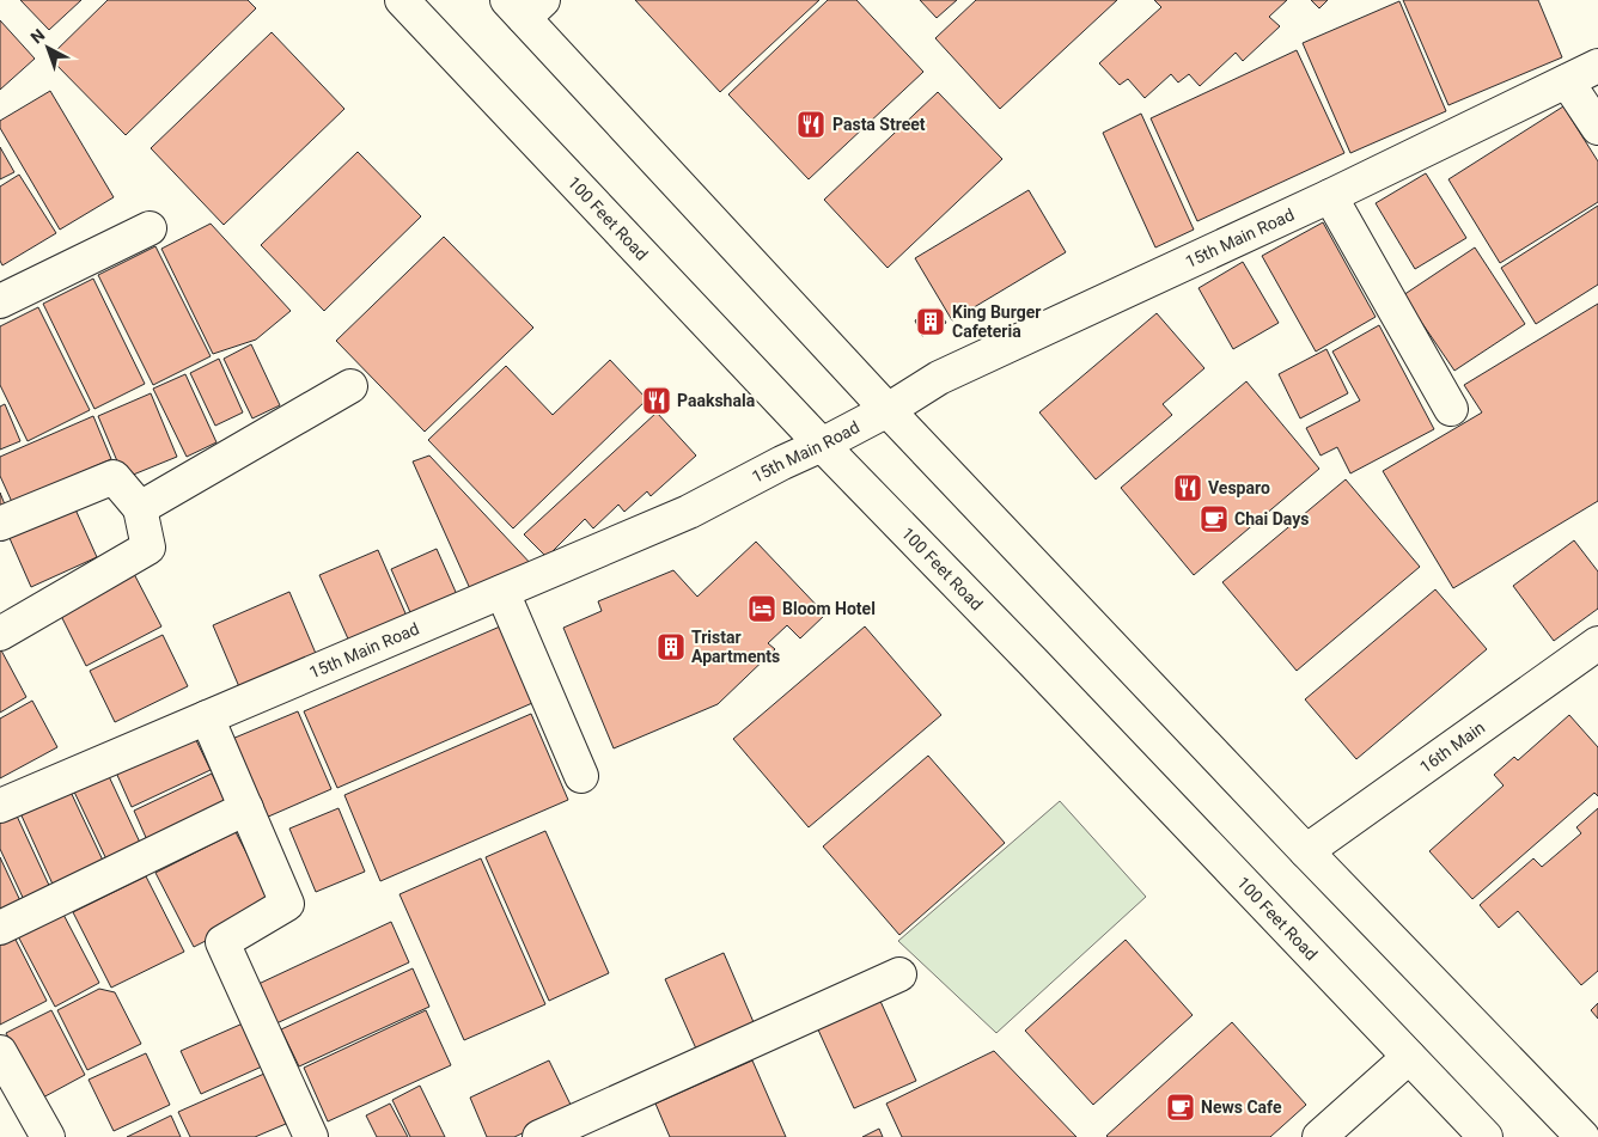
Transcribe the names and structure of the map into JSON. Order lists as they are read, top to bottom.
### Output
{
  "streets": {
    "street": ["100 Feet Road", "15th Main Road", "16th Main"]
  },
  "crossings": [
    ["100 Feet Road", "15th Main Road"]
  ],
  "places": {
    "restaurant": ["Pasta Street", "Paakshala", "Vesparo"],
    "building": ["King Burger Cafeteria", "Tristar Apartments"],
    "cafe": ["Chai Days", "News Cafe"],
    "hotel": ["Bloom Hotel"]
  },
  "north": "top left"
}
